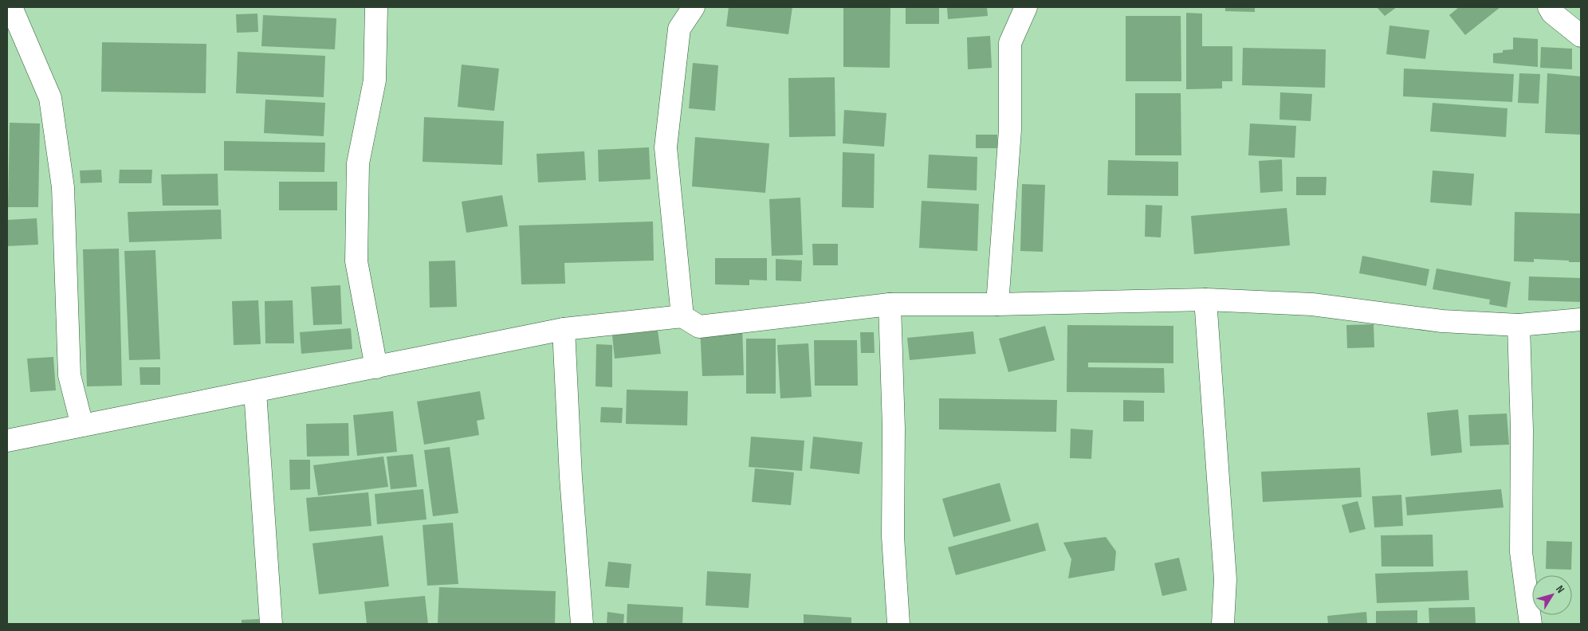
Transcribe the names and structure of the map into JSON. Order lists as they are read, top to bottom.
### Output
{
  "north": "top right"
}
